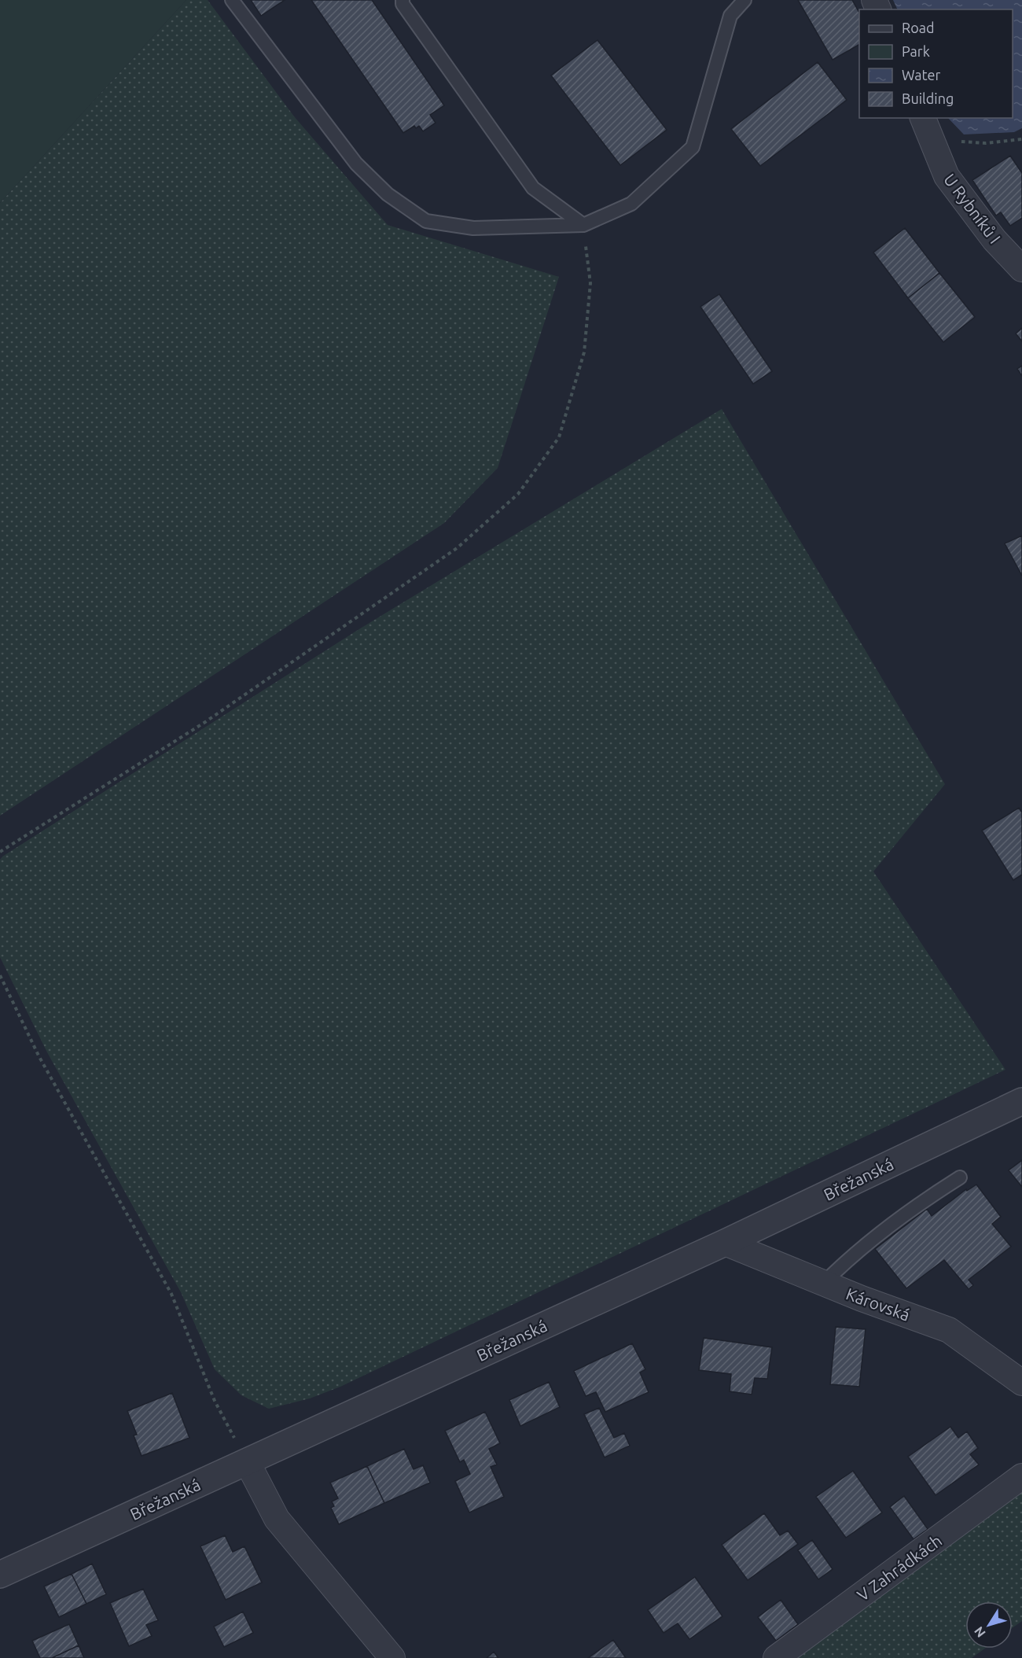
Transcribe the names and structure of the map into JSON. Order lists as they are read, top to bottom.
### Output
{
  "streets": {
    "street": [
      "U Rybníků I",
      "Břežanská",
      "Károvská",
      "V Zahrádkách"
    ]
  },
  "crossings": [
    ["Břežanská", "Károvská"]
  ],
  "legend": [
    "Road",
    "Park",
    "Water",
    "Building"
  ],
  "north": "bottom left"
}
